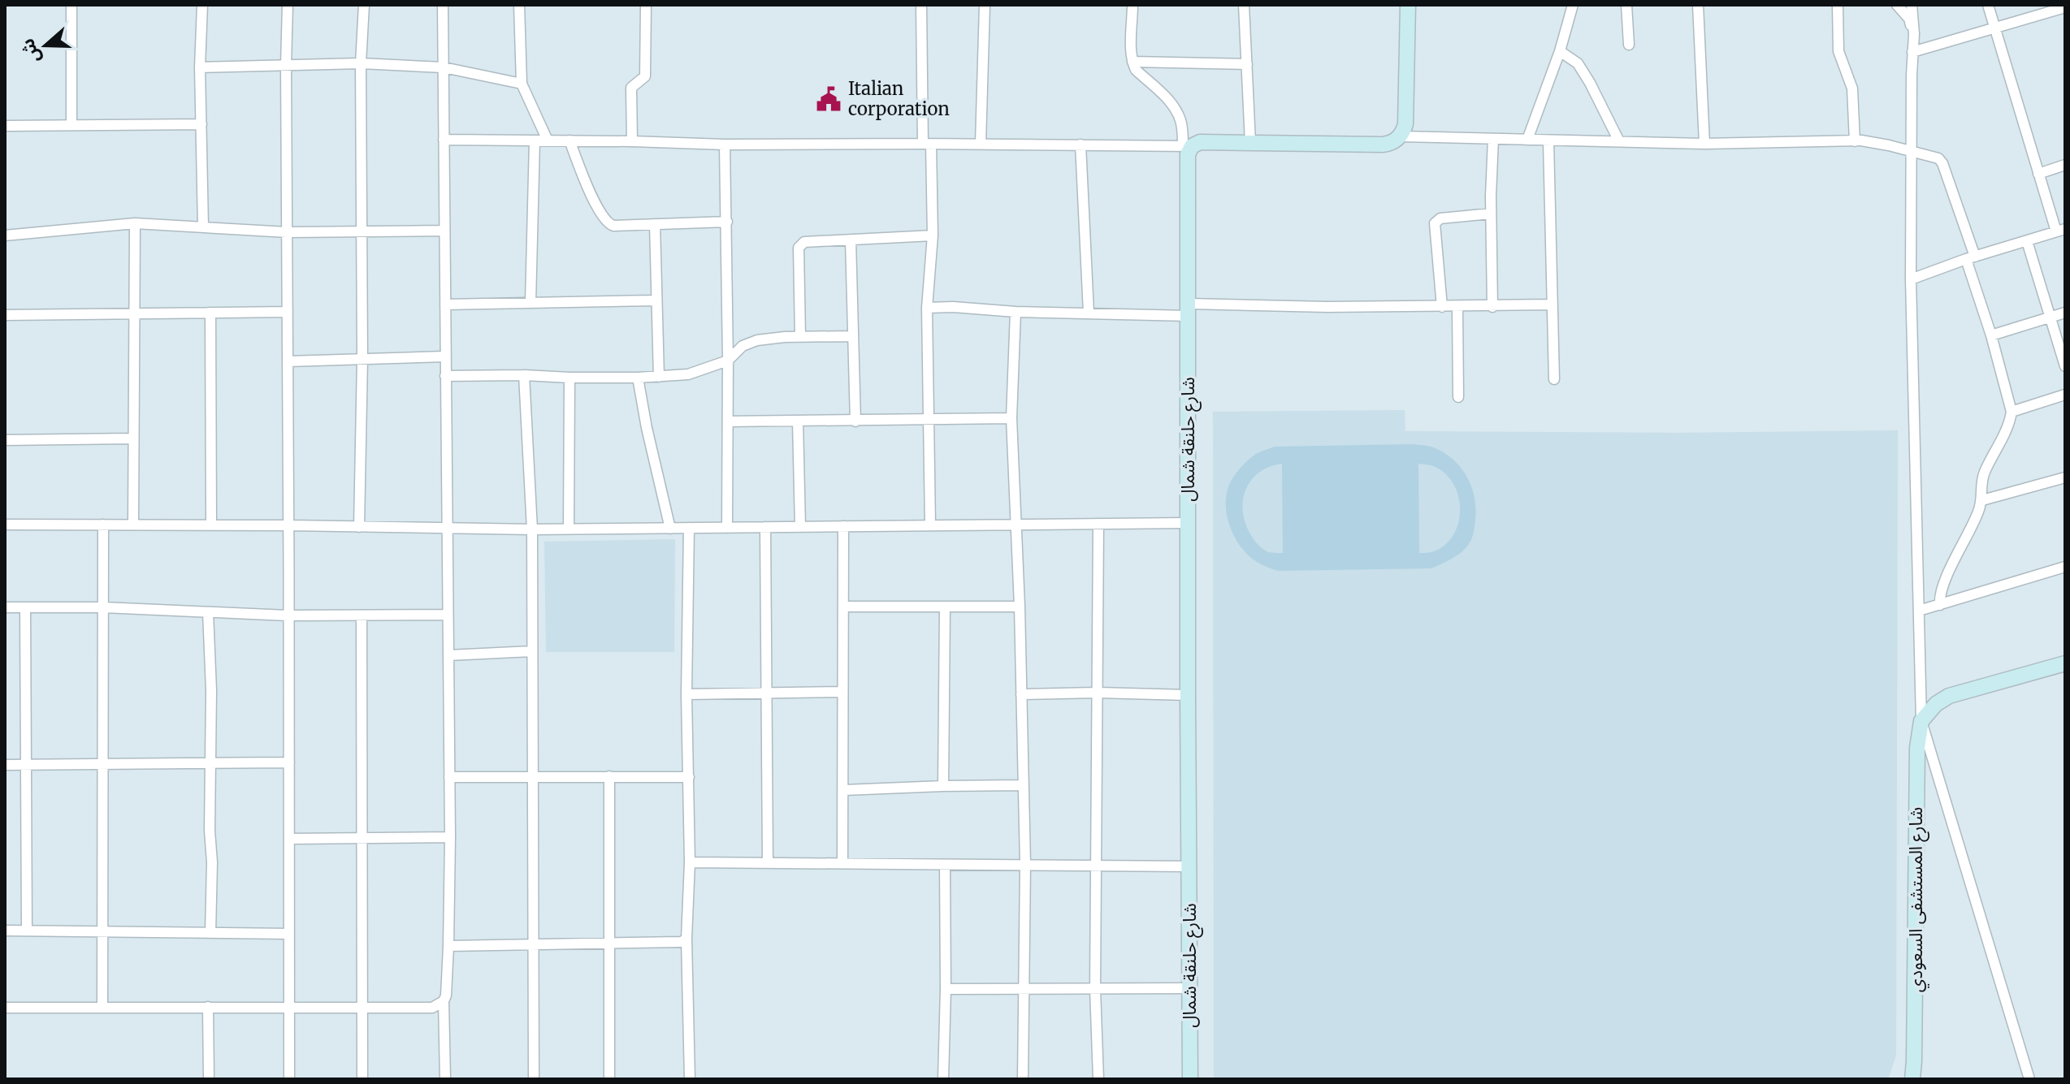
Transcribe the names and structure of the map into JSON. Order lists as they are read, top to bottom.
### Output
{
  "streets": {
    "street": ["شارع حلنقة شمال", "شارع المستشفى السعودي"]
  },
  "places": {
    "public building": ["Italian corporation"]
  },
  "north": "left"
}
